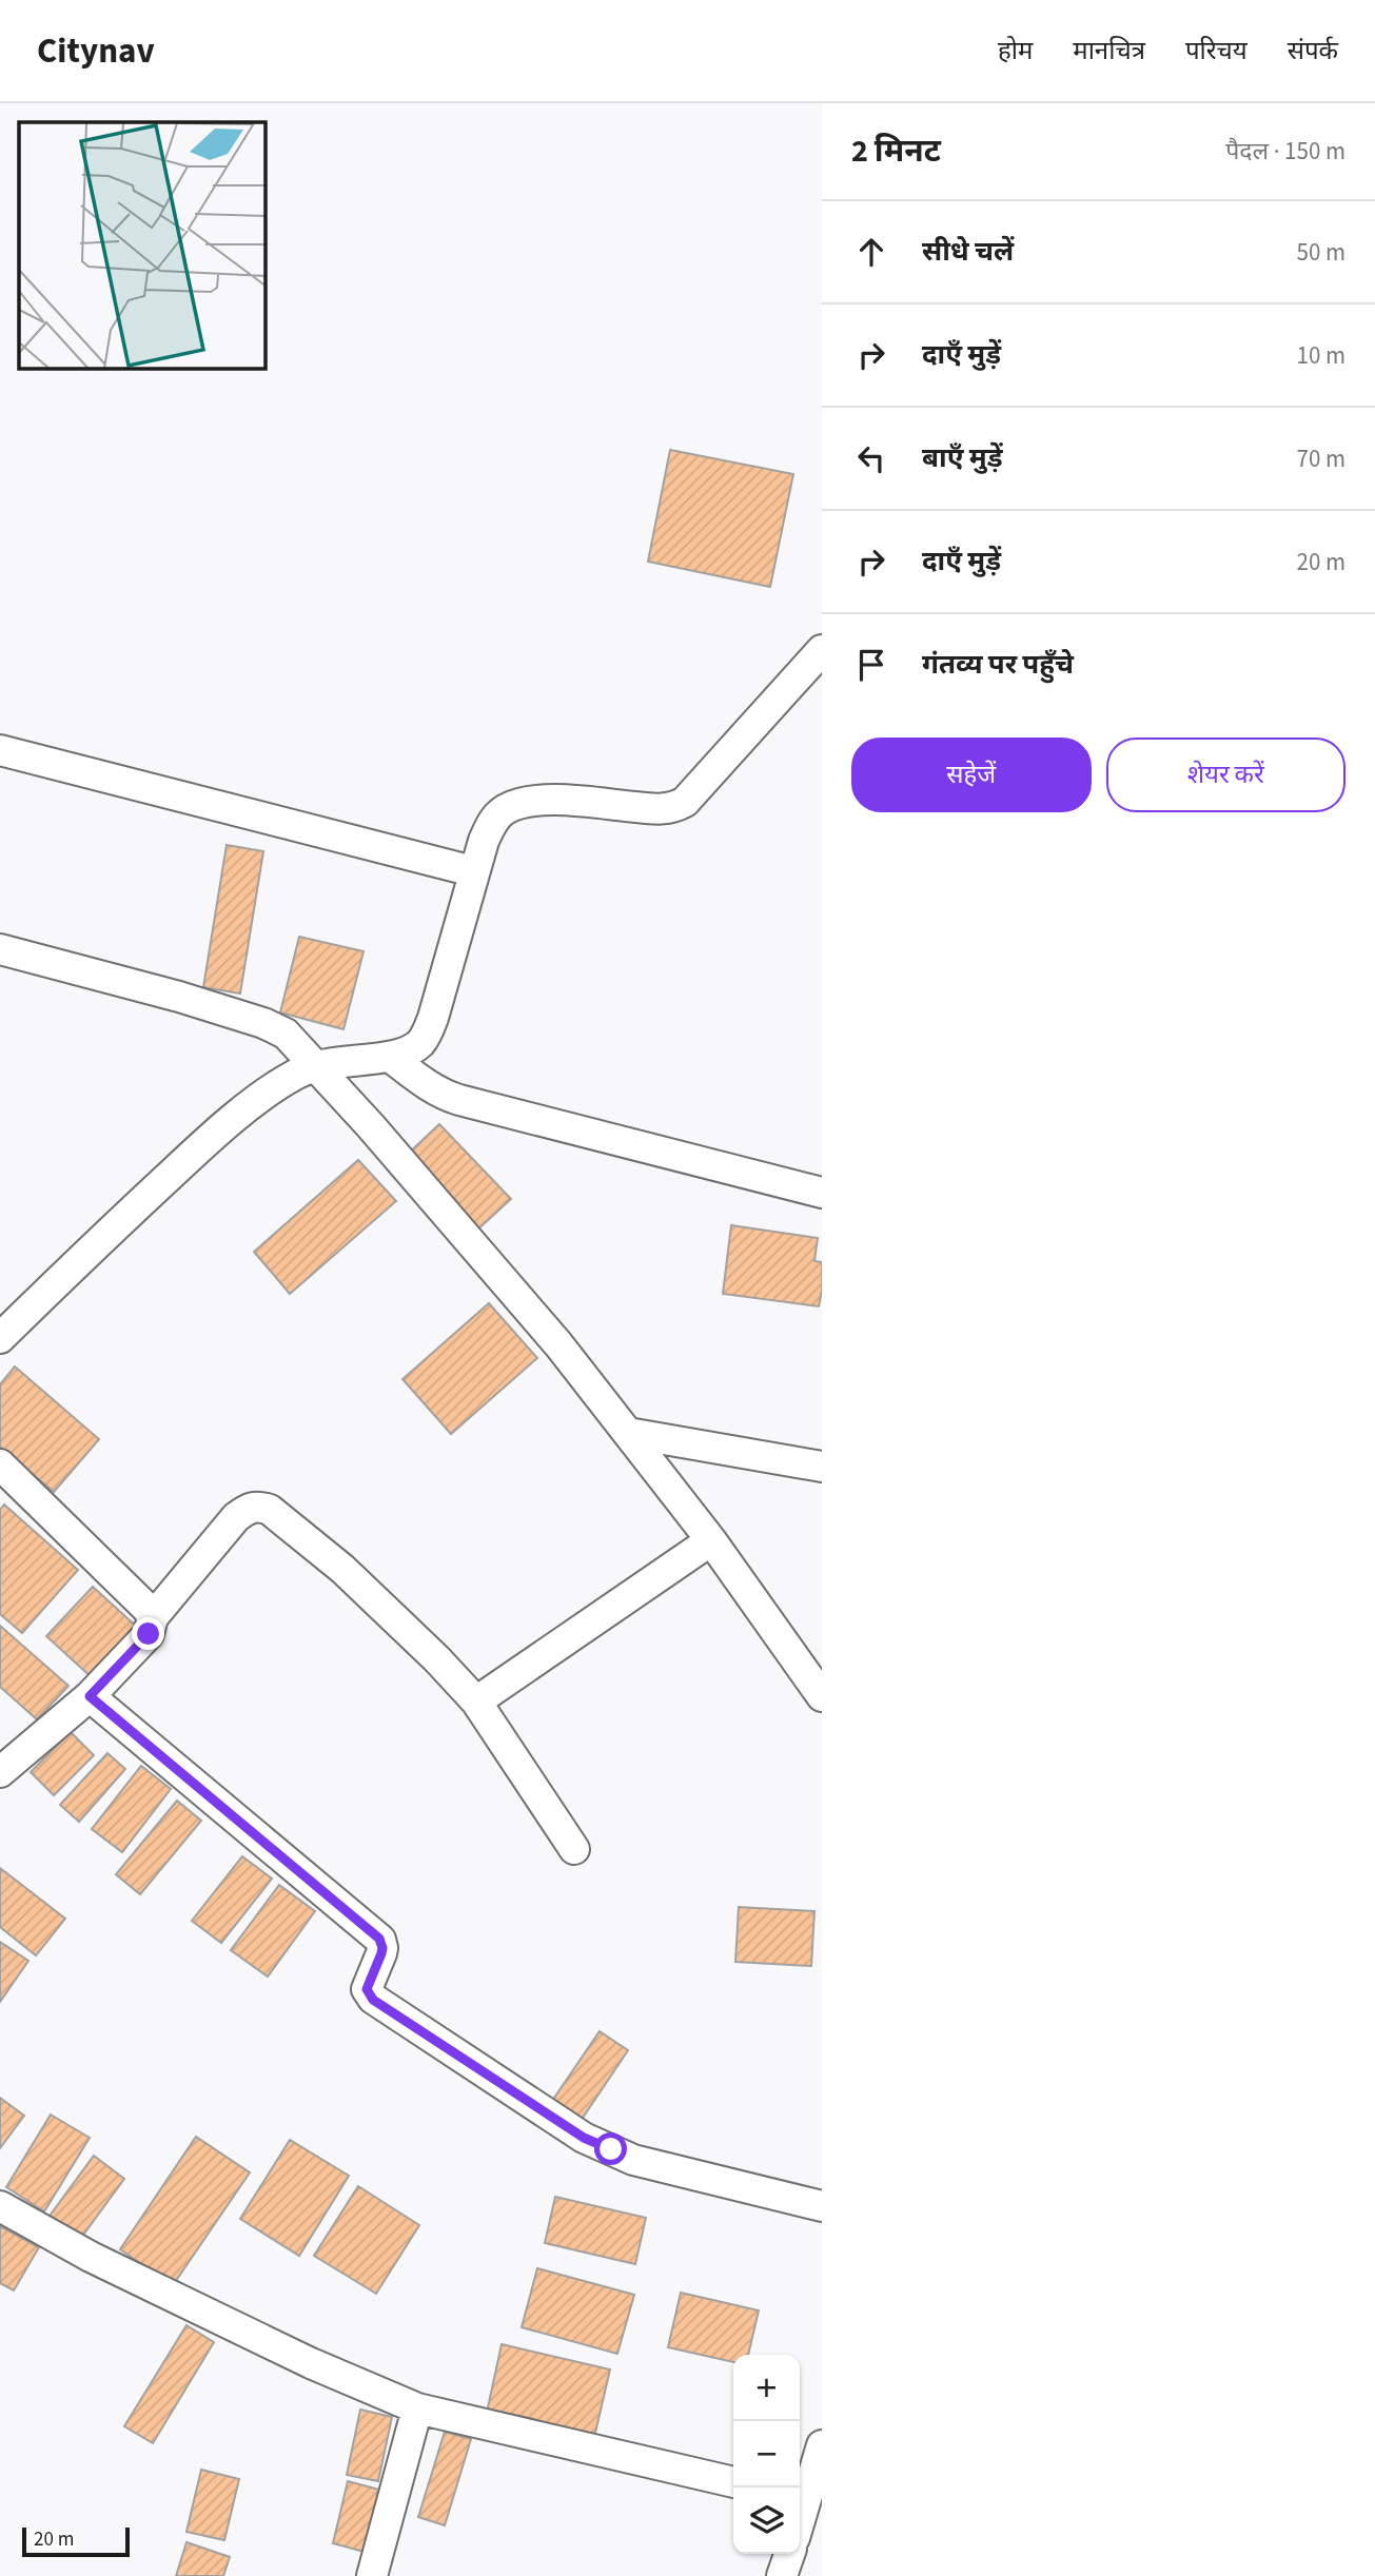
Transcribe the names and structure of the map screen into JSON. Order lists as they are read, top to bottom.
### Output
{
  "scale_bar": "20 m",
  "page": {
    "header": "Citynav",
    "nav": [
      "होम",
      "मानचित्र",
      "परिचय",
      "संपर्क"
    ],
    "heading": ["2 मिनट", "पैदल · 150 m"],
    "list": [
      ["सीधे चलें", "50 m"],
      ["दाएँ मुड़ें", "10 m"],
      ["बाएँ मुड़ें", "70 m"],
      ["दाएँ मुड़ें", "20 m"],
      "गंतव्य पर पहुँचे"
    ],
    "buttons": ["सहेजें", "शेयर करें"],
    "map_buttons": ["+", "−"],
    "scale": "20 m"
  }
}
